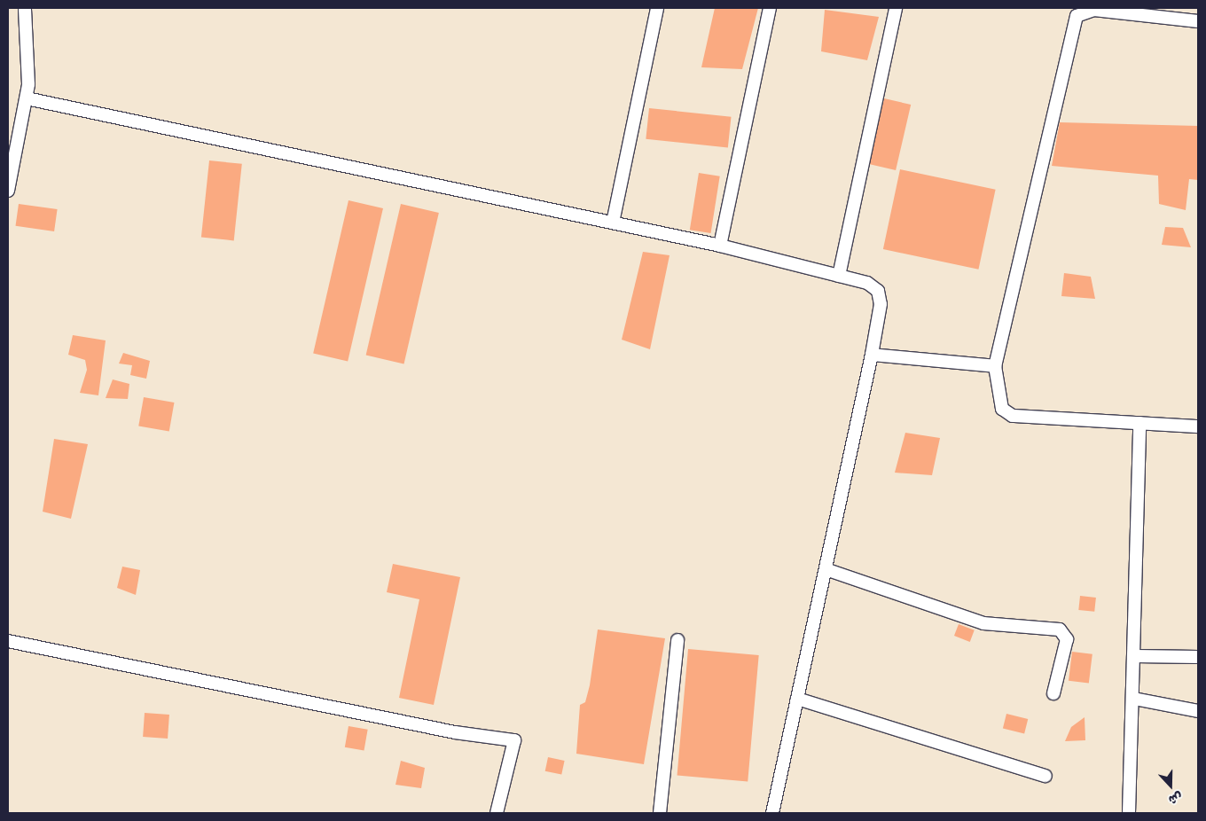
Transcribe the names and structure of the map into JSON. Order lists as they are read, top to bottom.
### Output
{
  "north": "bottom"
}
